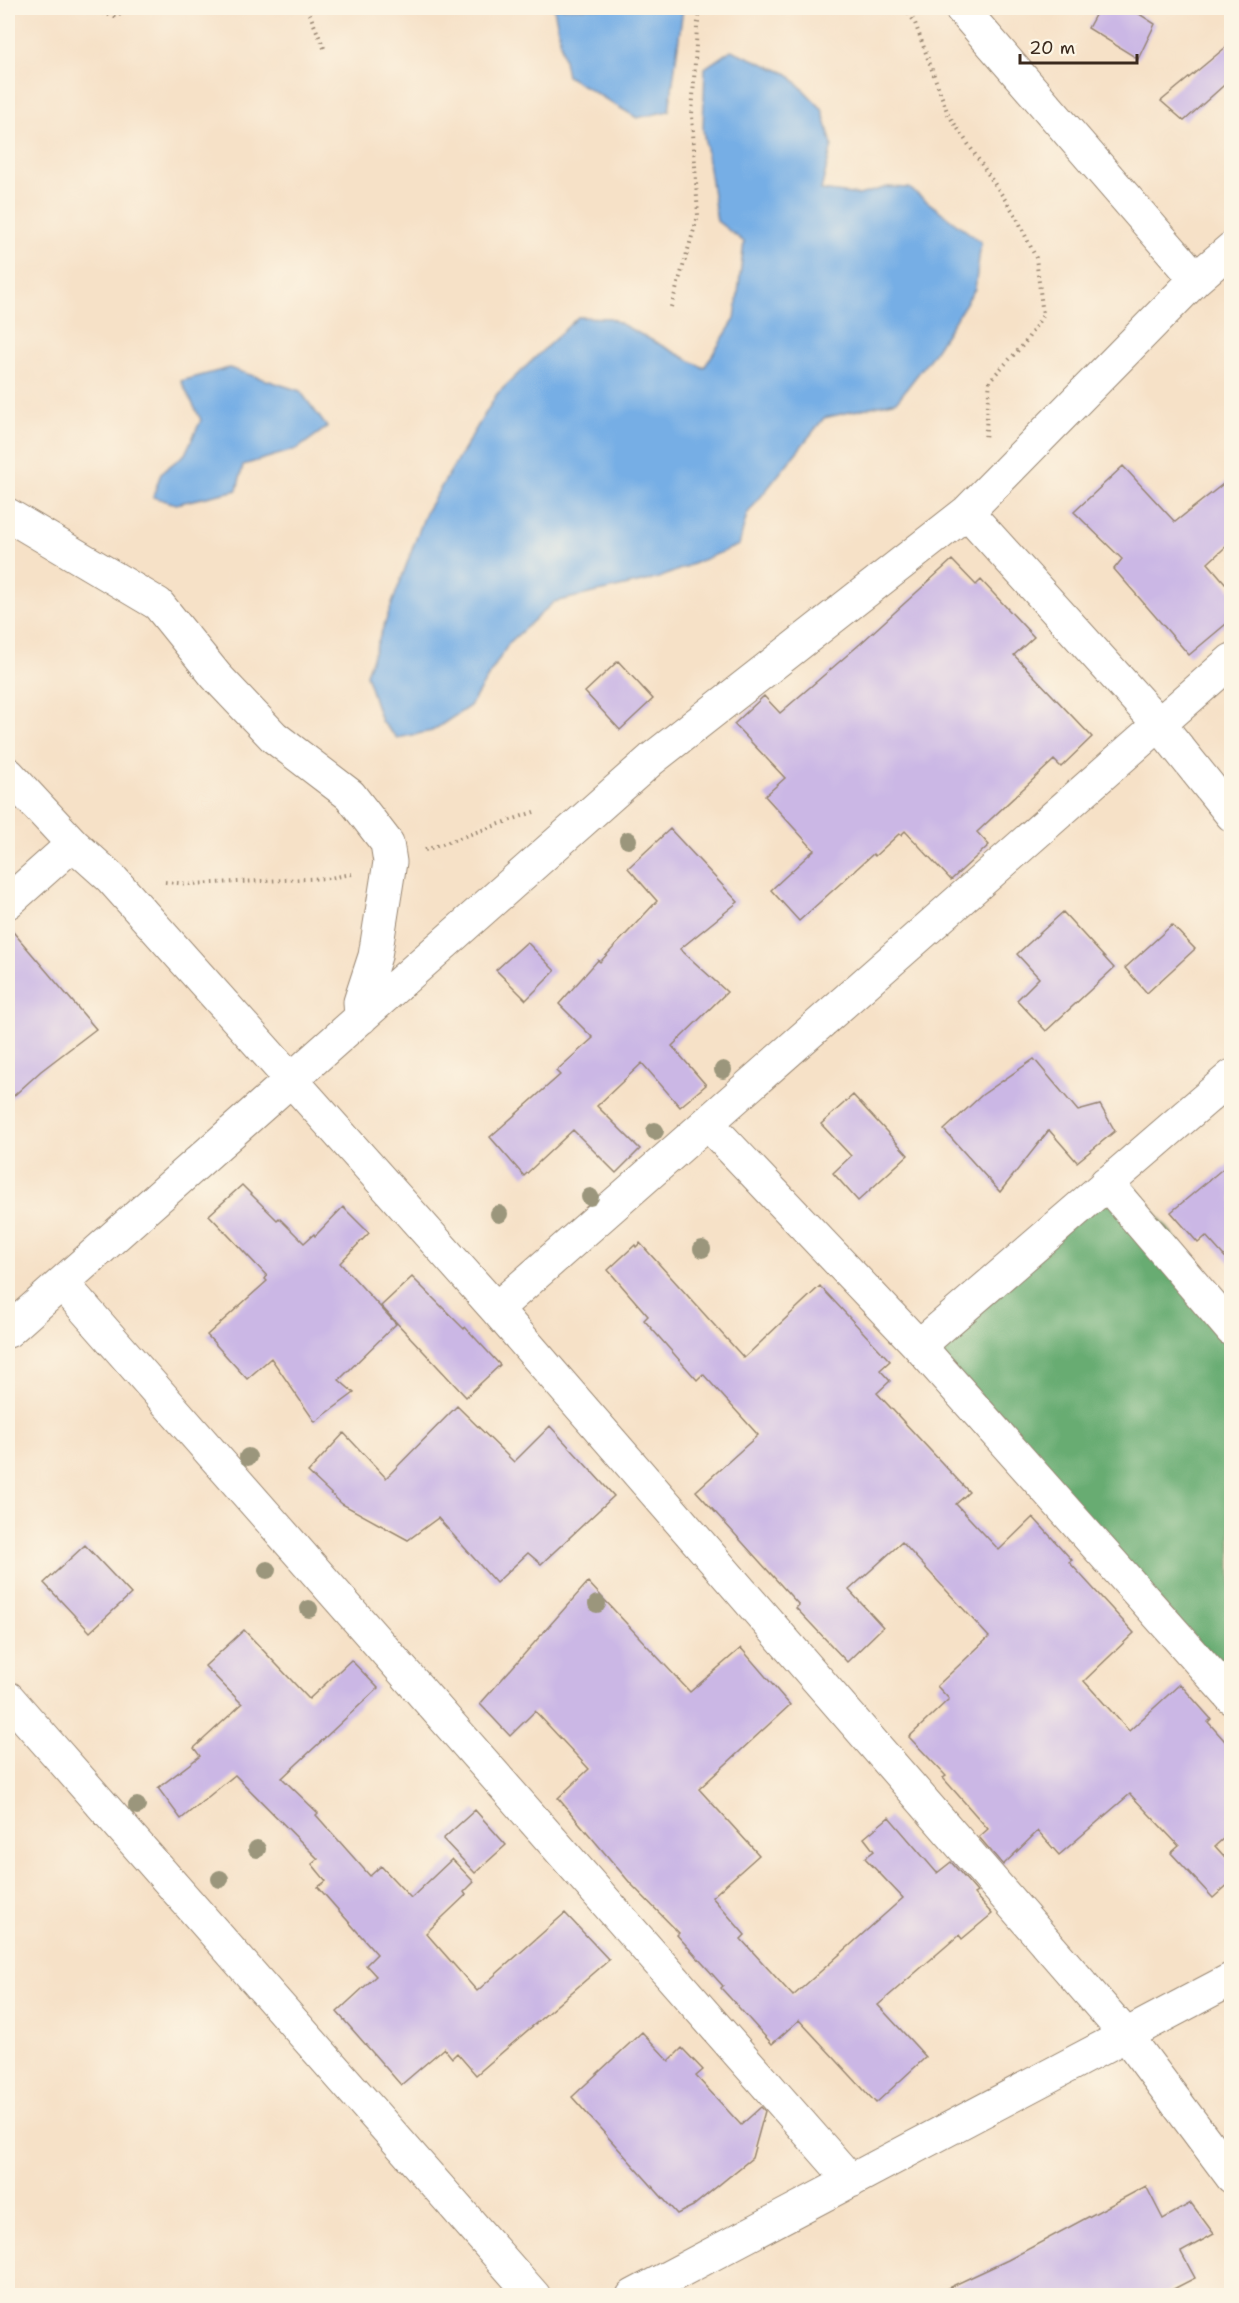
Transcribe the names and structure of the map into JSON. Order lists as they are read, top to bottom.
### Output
{
  "scale_bar": "20 m"
}
